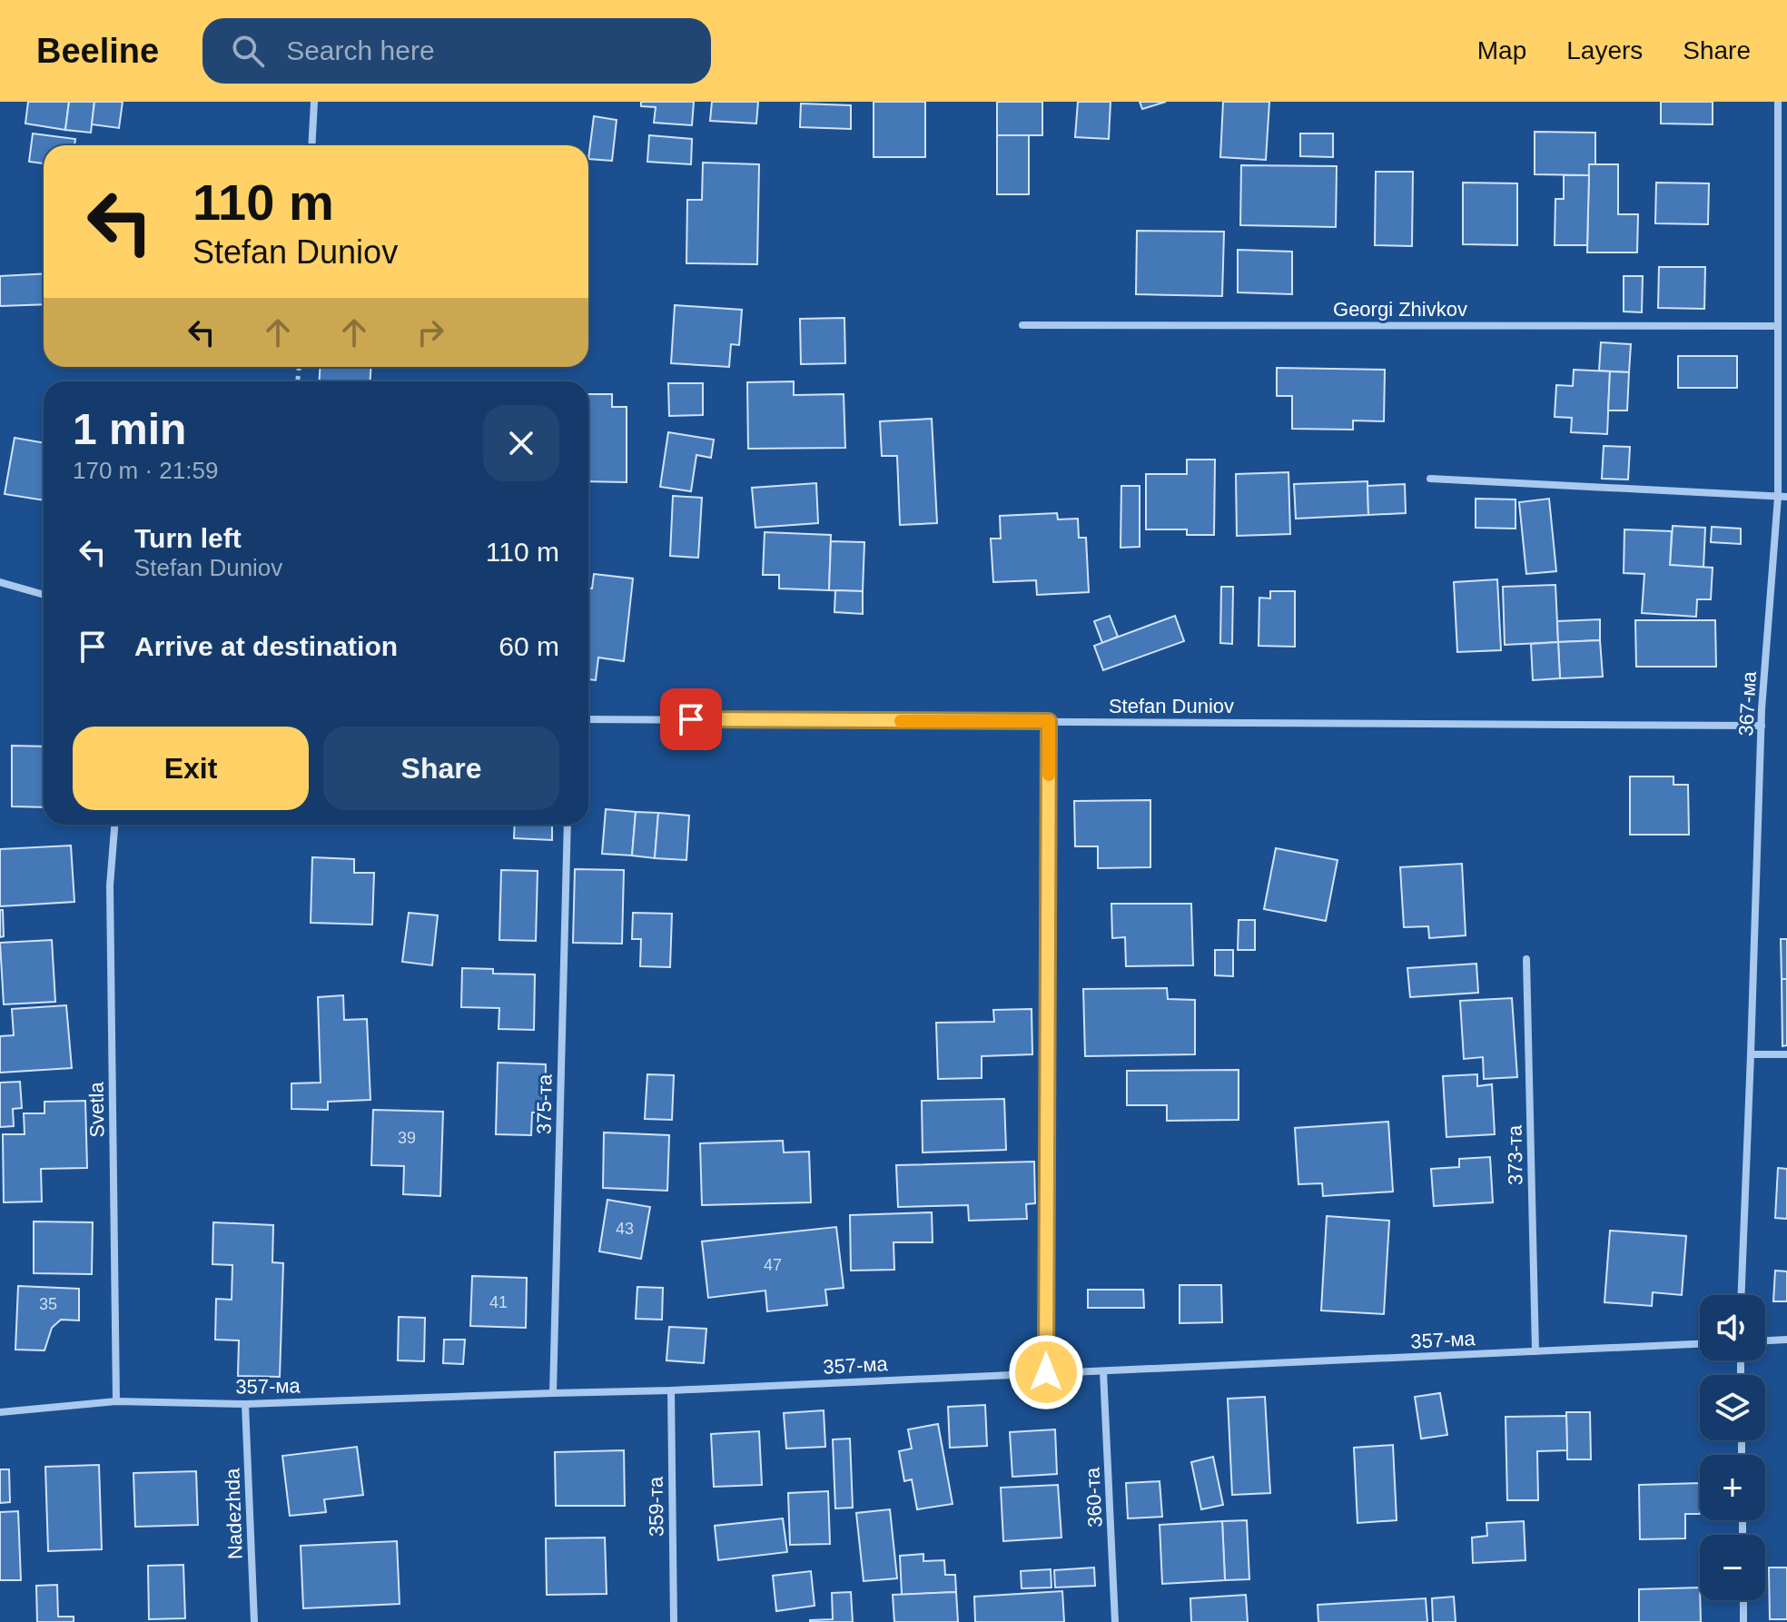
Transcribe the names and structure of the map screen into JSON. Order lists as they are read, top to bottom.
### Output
{
  "streets": {
    "street": [
      "Georgi Zhivkov",
      "367-ма",
      "Stefan Duniov",
      "375-та",
      "Svetla",
      "373-та",
      "357-ма",
      "360-та",
      "359-та",
      "Nadezhda"
    ]
  },
  "crossings": [
    ["Georgi Zhivkov", "367-ма"],
    ["367-ма", "Stefan Duniov"],
    ["375-та", "357-ма"],
    ["Svetla", "357-ма"],
    ["373-та", "357-ма"],
    ["357-ма", "360-та"],
    ["357-ма", "359-та"],
    ["357-ма", "Nadezhda"]
  ],
  "house_numbers": [
    "39",
    "43",
    "47",
    "41",
    "35"
  ],
  "page": {
    "header": "Beeline",
    "search": "Search here",
    "nav": ["Map", "Layers", "Share"],
    "turn": ["110 m", "Stefan Duniov"],
    "heading": ["1 min", "170 m · 21:59"],
    "list": [
      {
        "name": "Turn left",
        "note": "Stefan Duniov",
        "value": "110 m"
      },
      {
        "name": "Arrive at destination",
        "value": "60 m"
      }
    ],
    "buttons": ["Exit", "Share"],
    "map_buttons": ["+", "−"]
  }
}
